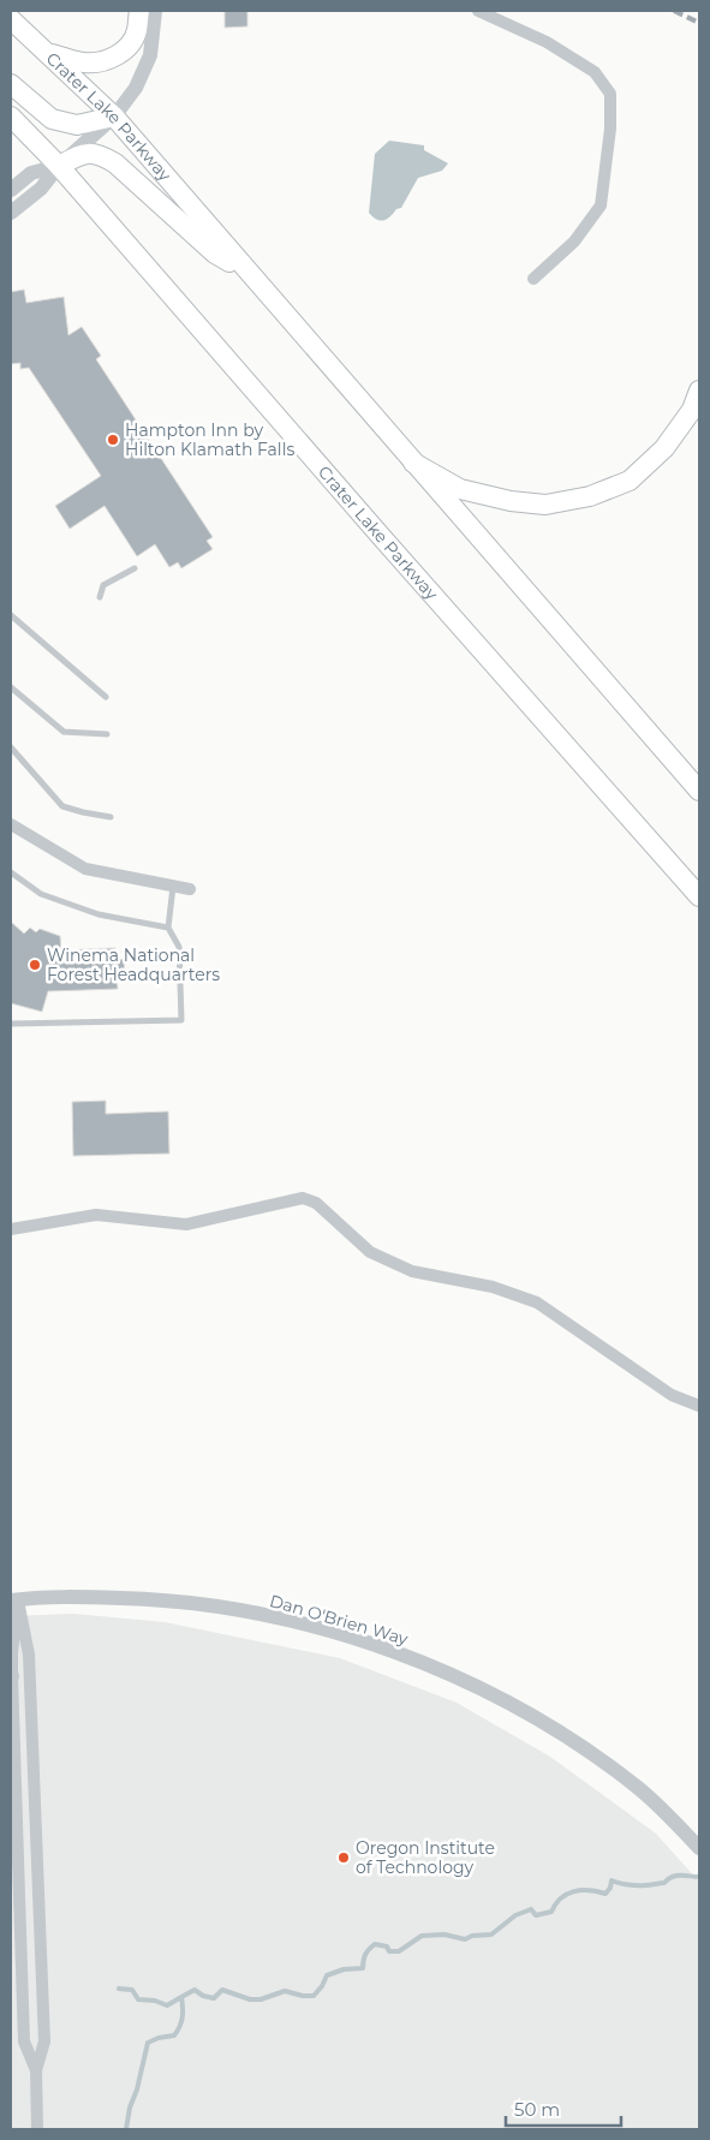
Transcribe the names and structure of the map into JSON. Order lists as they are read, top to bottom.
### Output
{
  "streets": {
    "main road": ["Crater Lake Parkway"],
    "street": ["Dan O'Brien Way"]
  },
  "places": ["Hampton Inn by Hilton Klamath Falls", "Winema National Forest Headquarters", "Oregon Institute of Technology"],
  "scale_bar": "50 m"
}
